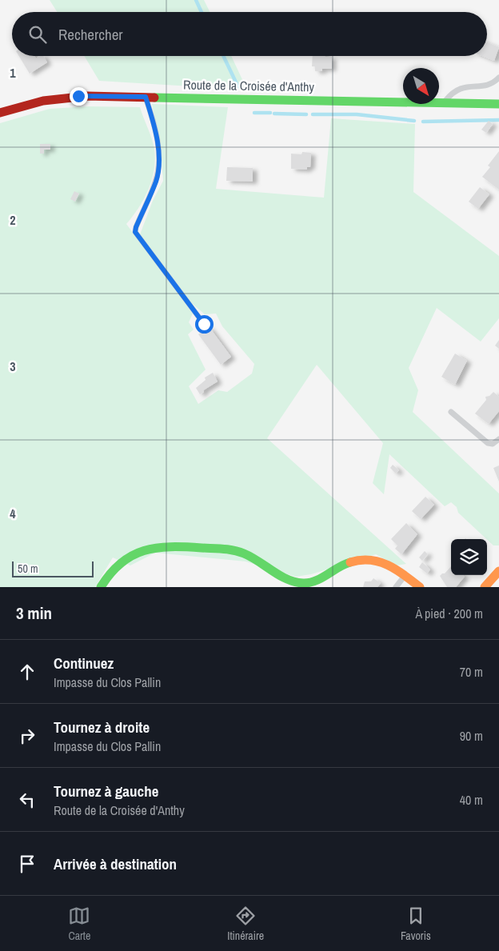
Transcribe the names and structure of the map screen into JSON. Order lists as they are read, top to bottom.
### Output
{
  "streets": {
    "street": ["Route de la Croisée d'Anthy"]
  },
  "scale_bar": "50 m",
  "north": "bottom right",
  "page": {
    "search": "Rechercher",
    "scale": "50 m",
    "heading": ["3 min", "À pied · 200 m"],
    "list": [
      ["Continuez", "Impasse du Clos Pallin", "70 m"],
      ["Tournez à droite", "Impasse du Clos Pallin", "90 m"],
      ["Tournez à gauche", "Route de la Croisée d'Anthy", "40 m"],
      "Arrivée à destination"
    ],
    "nav": ["Carte", "Itinéraire", "Favoris"]
  },
  "grid": {
    "rows": [
      "1",
      "2",
      "3",
      "4"
    ]
  }
}
